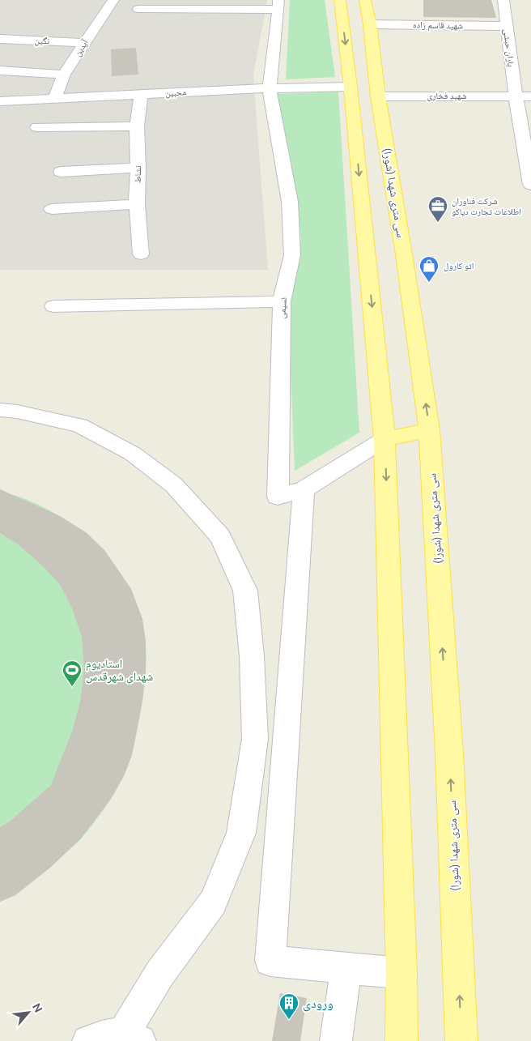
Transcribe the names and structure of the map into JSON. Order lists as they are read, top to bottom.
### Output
{
  "streets": {
    "main road": ["سی متری شهدا (شورا)"],
    "street": [
      "شهید قاسم زاده",
      "نگین",
      "آیدین",
      "یاران حبشی",
      "محبین",
      "شهید فخاری",
      "نشاط",
      "نسیمی"
    ]
  },
  "crossings": [
    ["شهید قاسم زاده", "یاران حبشی"],
    ["شهید قاسم زاده", "سی متری شهدا (شورا)"],
    ["نگین", "آیدین"],
    ["آیدین", "محبین"],
    ["یاران حبشی", "شهید فخاری"],
    ["محبین", "نشاط"],
    ["محبین", "نسیمی"],
    ["شهید فخاری", "سی متری شهدا (شورا)"]
  ],
  "places": {
    "office": ["شرکت فناوران اطلاعات تجارت دیاکو"],
    "shop": ["اتو کارول"],
    "sports": ["استادیوم شهدای شهرقدس"],
    "building": ["ورودی"]
  },
  "north": "top right"
}
